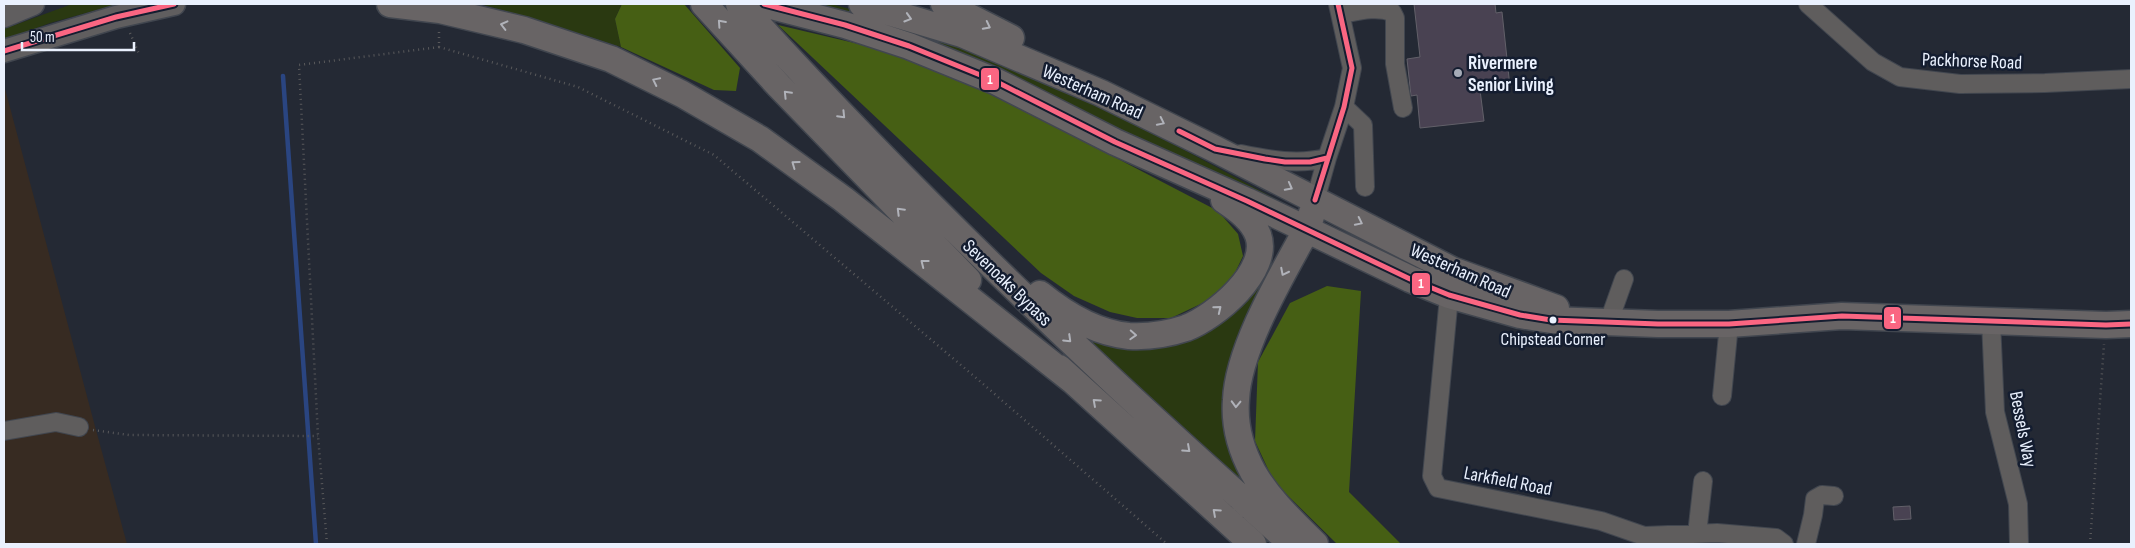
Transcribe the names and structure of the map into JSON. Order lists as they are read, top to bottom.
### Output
{
  "streets": {
    "highway": ["Westerham Road", "Sevenoaks Bypass"],
    "street": ["Packhorse Road", "Bessels Way", "Larkfield Road"]
  },
  "crossings": [
    ["Westerham Road", "Bessels Way"],
    ["Westerham Road", "Larkfield Road"]
  ],
  "places": ["Rivermere Senior Living", "Chipstead Corner"],
  "lines": ["transit line 1"],
  "scale_bar": "50 m"
}
